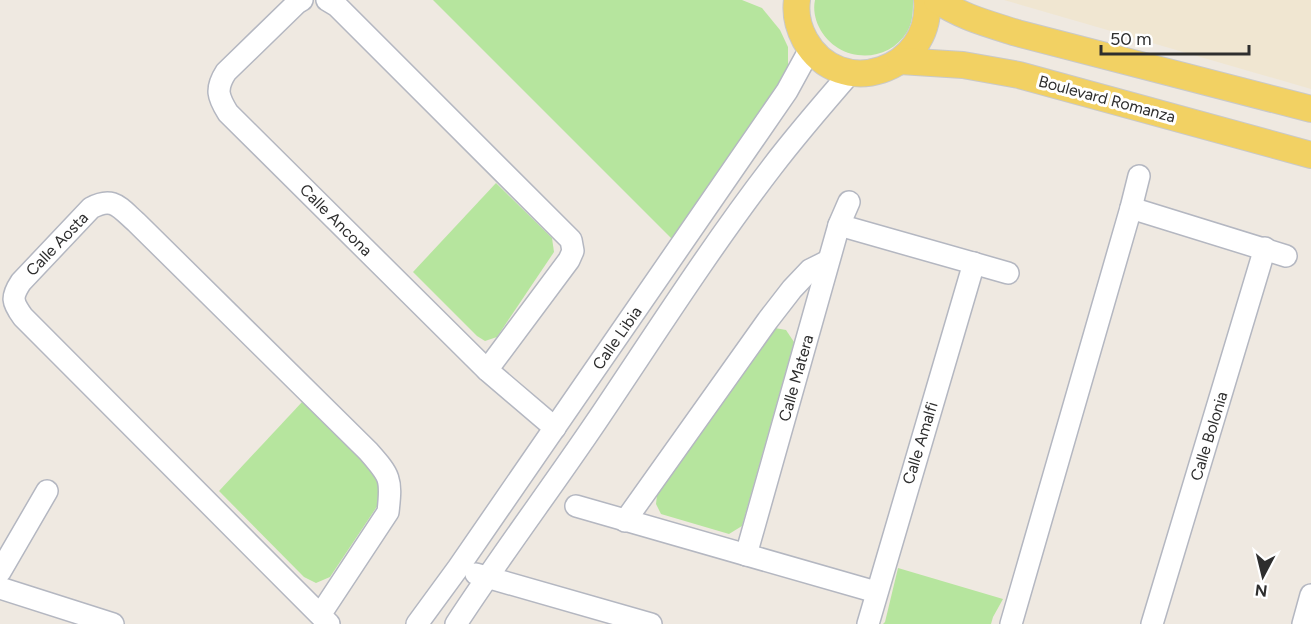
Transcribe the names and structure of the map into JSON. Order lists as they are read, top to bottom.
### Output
{
  "streets": {
    "main road": ["Boulevard Romanza"],
    "street": [
      "Calle Ancona",
      "Calle Aosta",
      "Calle Libia",
      "Calle Matera",
      "Calle Bolonia",
      "Calle Amalfi"
    ]
  },
  "crossings": [
    ["Calle Ancona", "Calle Libia"]
  ],
  "scale_bar": "50 m",
  "north": "bottom"
}
